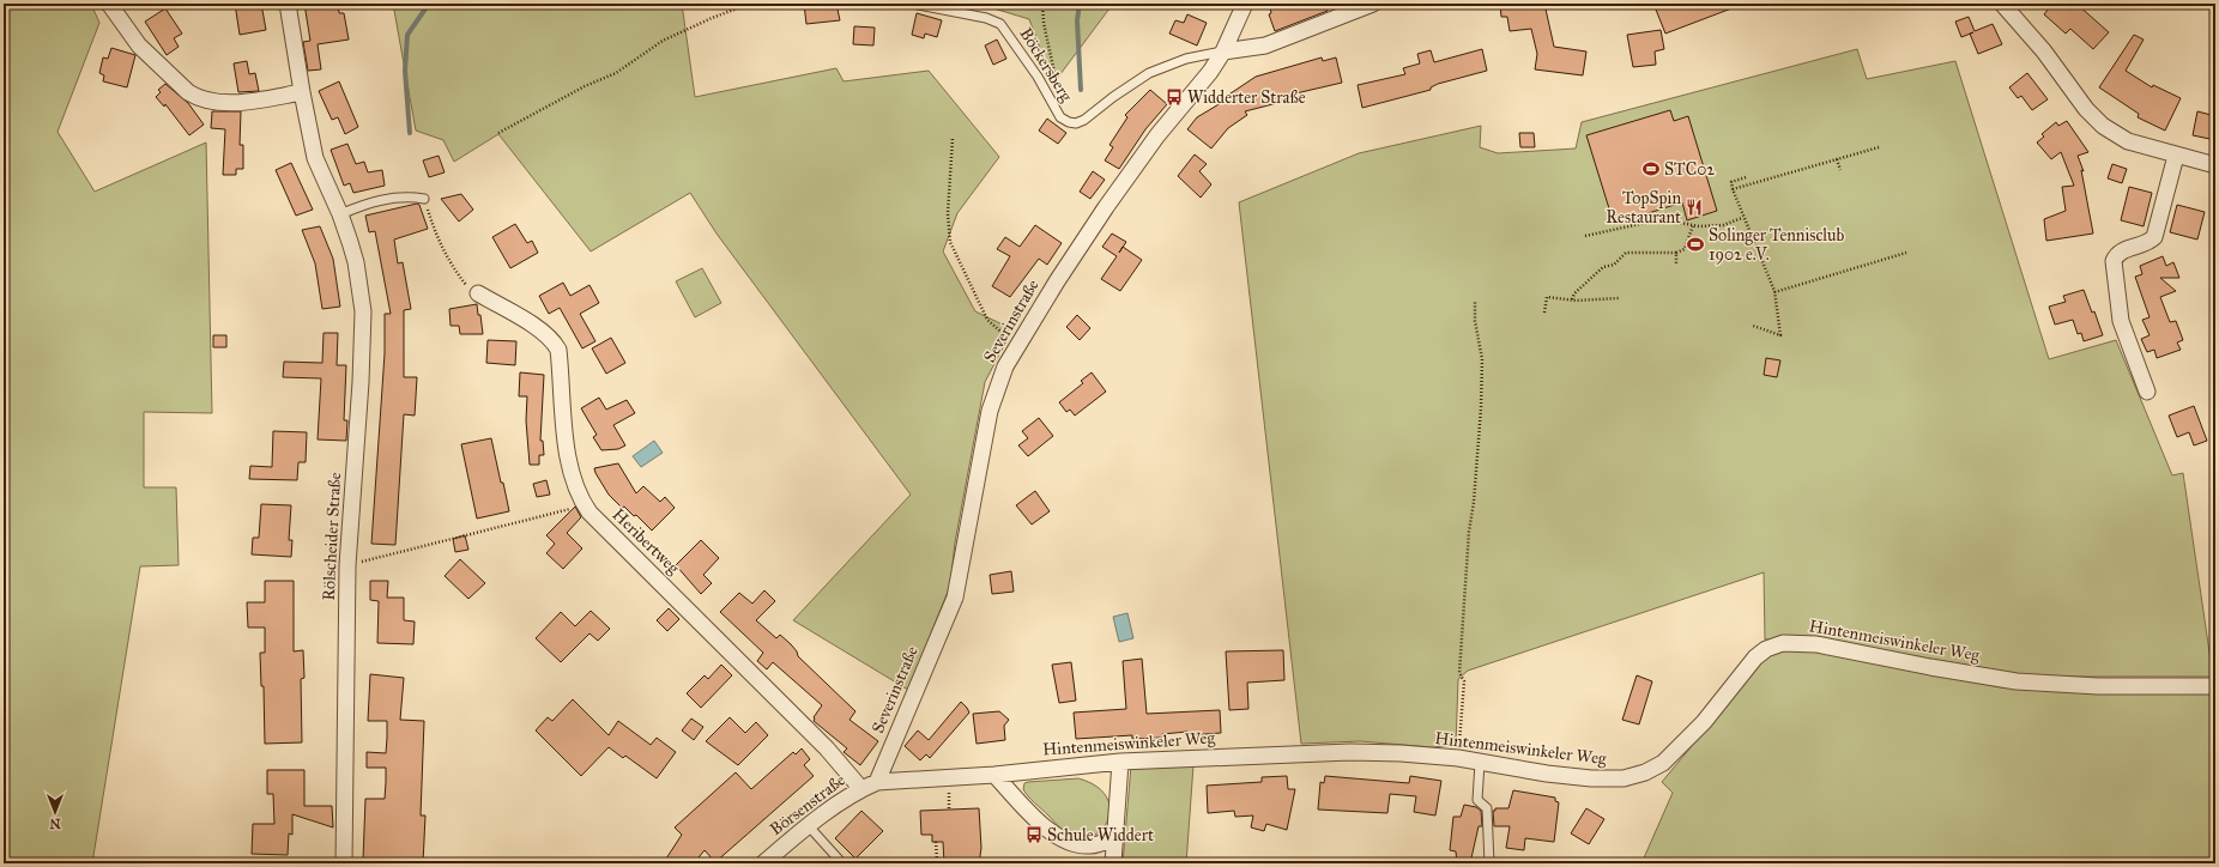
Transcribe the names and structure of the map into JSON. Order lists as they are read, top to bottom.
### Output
{
  "streets": {
    "street": [
      "Severinstraße",
      "Rölscheider Straße",
      "Heribertweg",
      "Hintenmeiswinkeler Weg",
      "Börsenstraße"
    ],
    "lane": ["Böckersberg"]
  },
  "crossings": [
    ["Böckersberg", "Severinstraße"],
    ["Severinstraße", "Hintenmeiswinkeler Weg"],
    ["Severinstraße", "Börsenstraße"],
    ["Heribertweg", "Börsenstraße"],
    ["Hintenmeiswinkeler Weg", "Börsenstraße"]
  ],
  "places": {
    "bus stop": ["Widderter Straße", "Schule Widdert"],
    "sports": ["STC02", "Solinger Tennisclub 1902 e.V."],
    "restaurant": ["TopSpin Restaurant"]
  },
  "north": "bottom"
}
